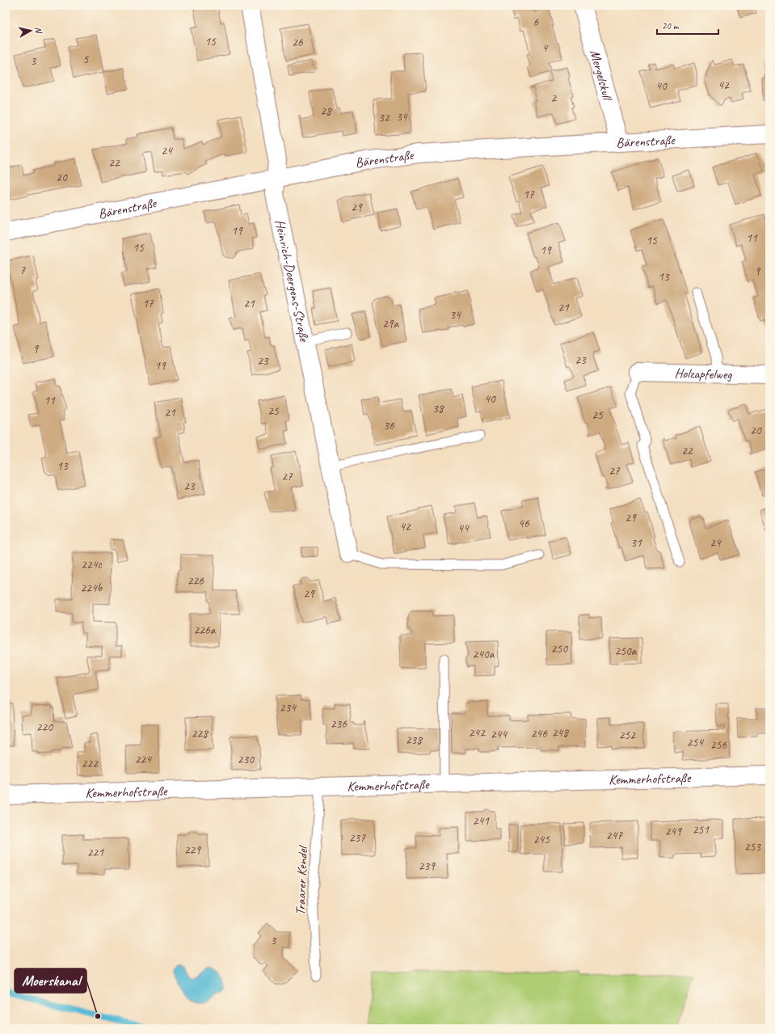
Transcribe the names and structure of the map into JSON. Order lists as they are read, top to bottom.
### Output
{
  "streets": {
    "street": [
      "Mergelskull",
      "Bärenstraße",
      "Heinrich-Doergens-Straße",
      "Holzapfelweg",
      "Kemmerhofstraße"
    ],
    "lane": ["Traarer Kendel"]
  },
  "crossings": [
    ["Mergelskull", "Bärenstraße"],
    ["Bärenstraße", "Heinrich-Doergens-Straße"],
    ["Kemmerhofstraße", "Traarer Kendel"]
  ],
  "places": ["Moerskanal"],
  "house_numbers": [
    "6",
    "15",
    "26",
    "4",
    "5",
    "3",
    "42",
    "40",
    "2",
    "28",
    "34",
    "32",
    "24",
    "22",
    "20",
    "17",
    "29",
    "19",
    "11",
    "15",
    "15",
    "19",
    "7",
    "9",
    "13",
    "17",
    "21",
    "21",
    "34",
    "29a",
    "9",
    "23",
    "23",
    "19",
    "40",
    "11",
    "38",
    "25",
    "21",
    "25",
    "36",
    "20",
    "22",
    "13",
    "27",
    "27",
    "23",
    "29",
    "46",
    "42",
    "44",
    "31",
    "24",
    "224c",
    "226",
    "224b",
    "29",
    "226a",
    "250",
    "250a",
    "240a",
    "234",
    "236",
    "220",
    "242",
    "248",
    "228",
    "246",
    "244",
    "252",
    "238",
    "254",
    "256",
    "224",
    "230",
    "222",
    "241",
    "251",
    "249",
    "247",
    "237",
    "245",
    "253",
    "229",
    "221",
    "239",
    "3"
  ],
  "scale_bar": "20 m",
  "north": "right"
}
